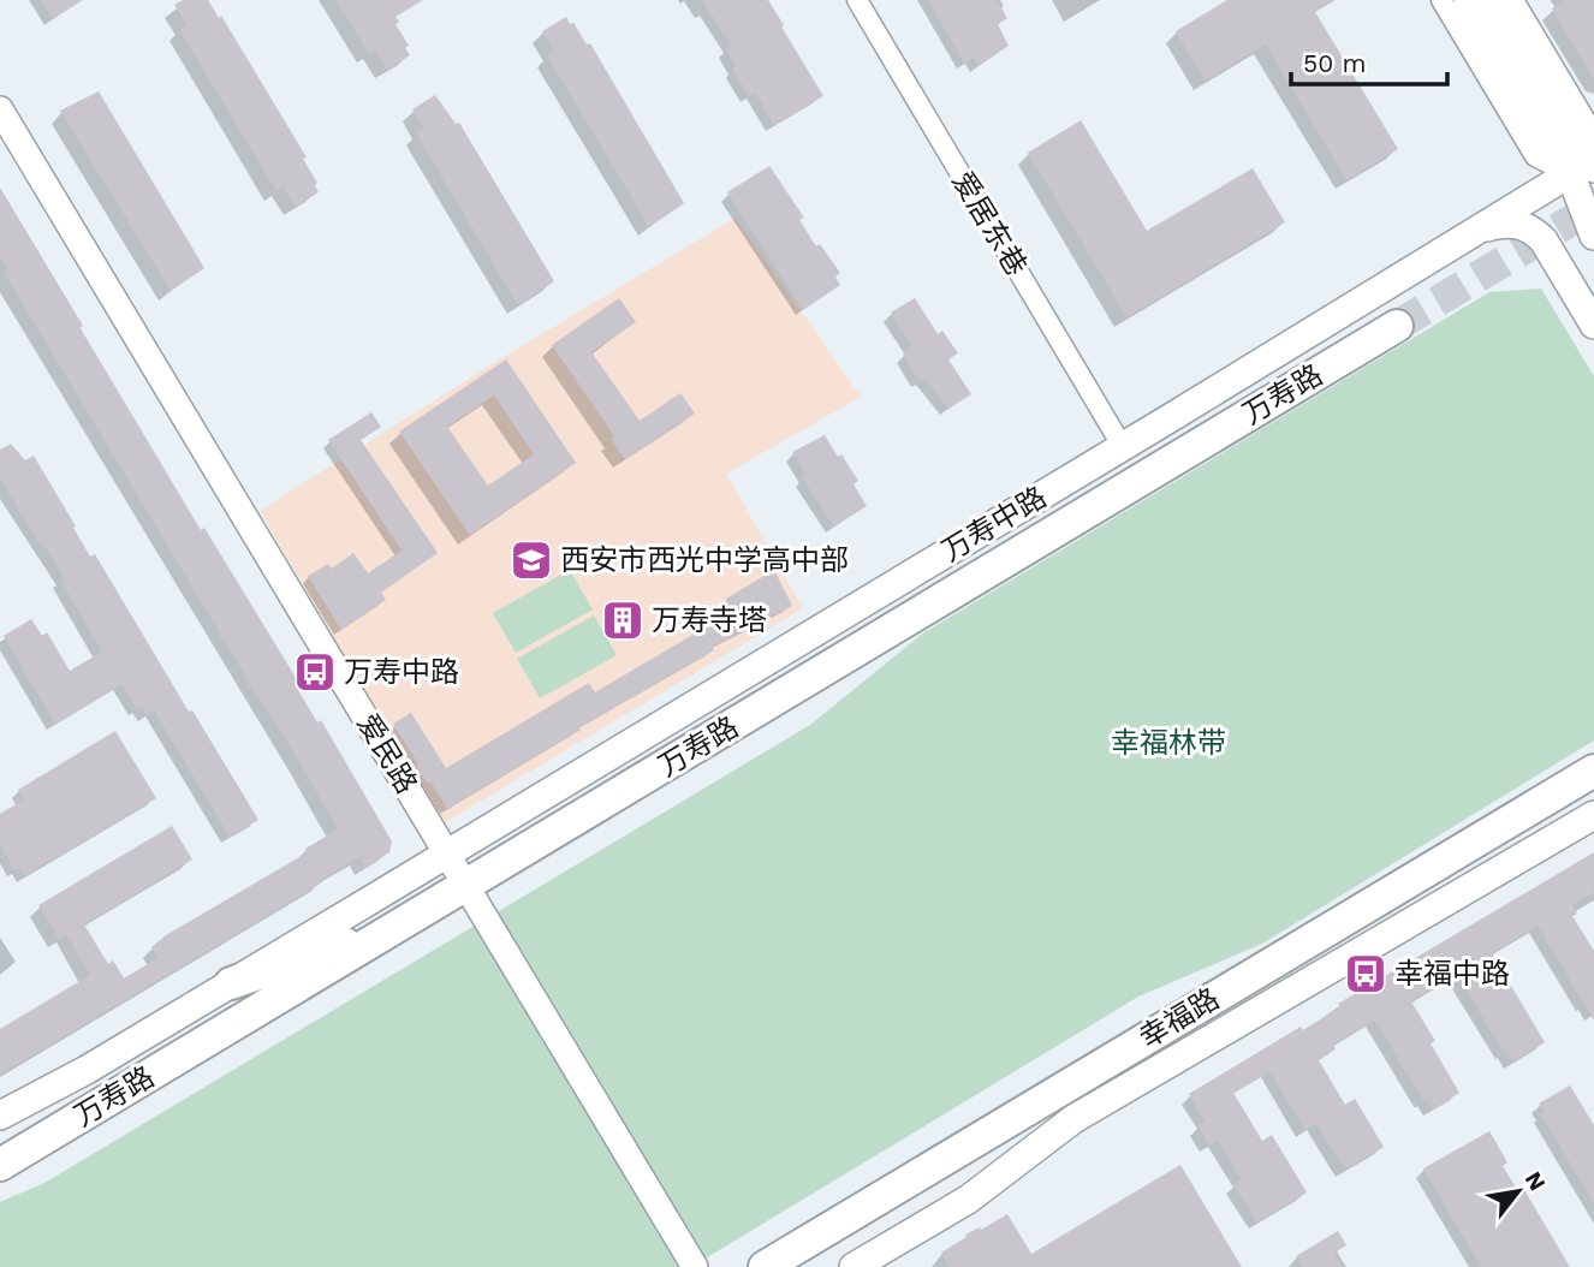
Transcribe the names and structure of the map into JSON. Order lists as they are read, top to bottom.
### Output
{
  "streets": {
    "main road": ["万寿路", "万寿中路", "幸福路"],
    "street": ["爱居东巷", "爱民路"]
  },
  "crossings": [
    ["爱居东巷", "万寿中路"],
    ["万寿路", "爱民路"],
    ["万寿中路", "爱民路"]
  ],
  "parks": ["幸福林带"],
  "places": {
    "school or university": ["西安市西光中学高中部"],
    "building": ["万寿寺塔"],
    "bus stop": ["万寿中路", "幸福中路"]
  },
  "scale_bar": "50 m",
  "north": "top right"
}
